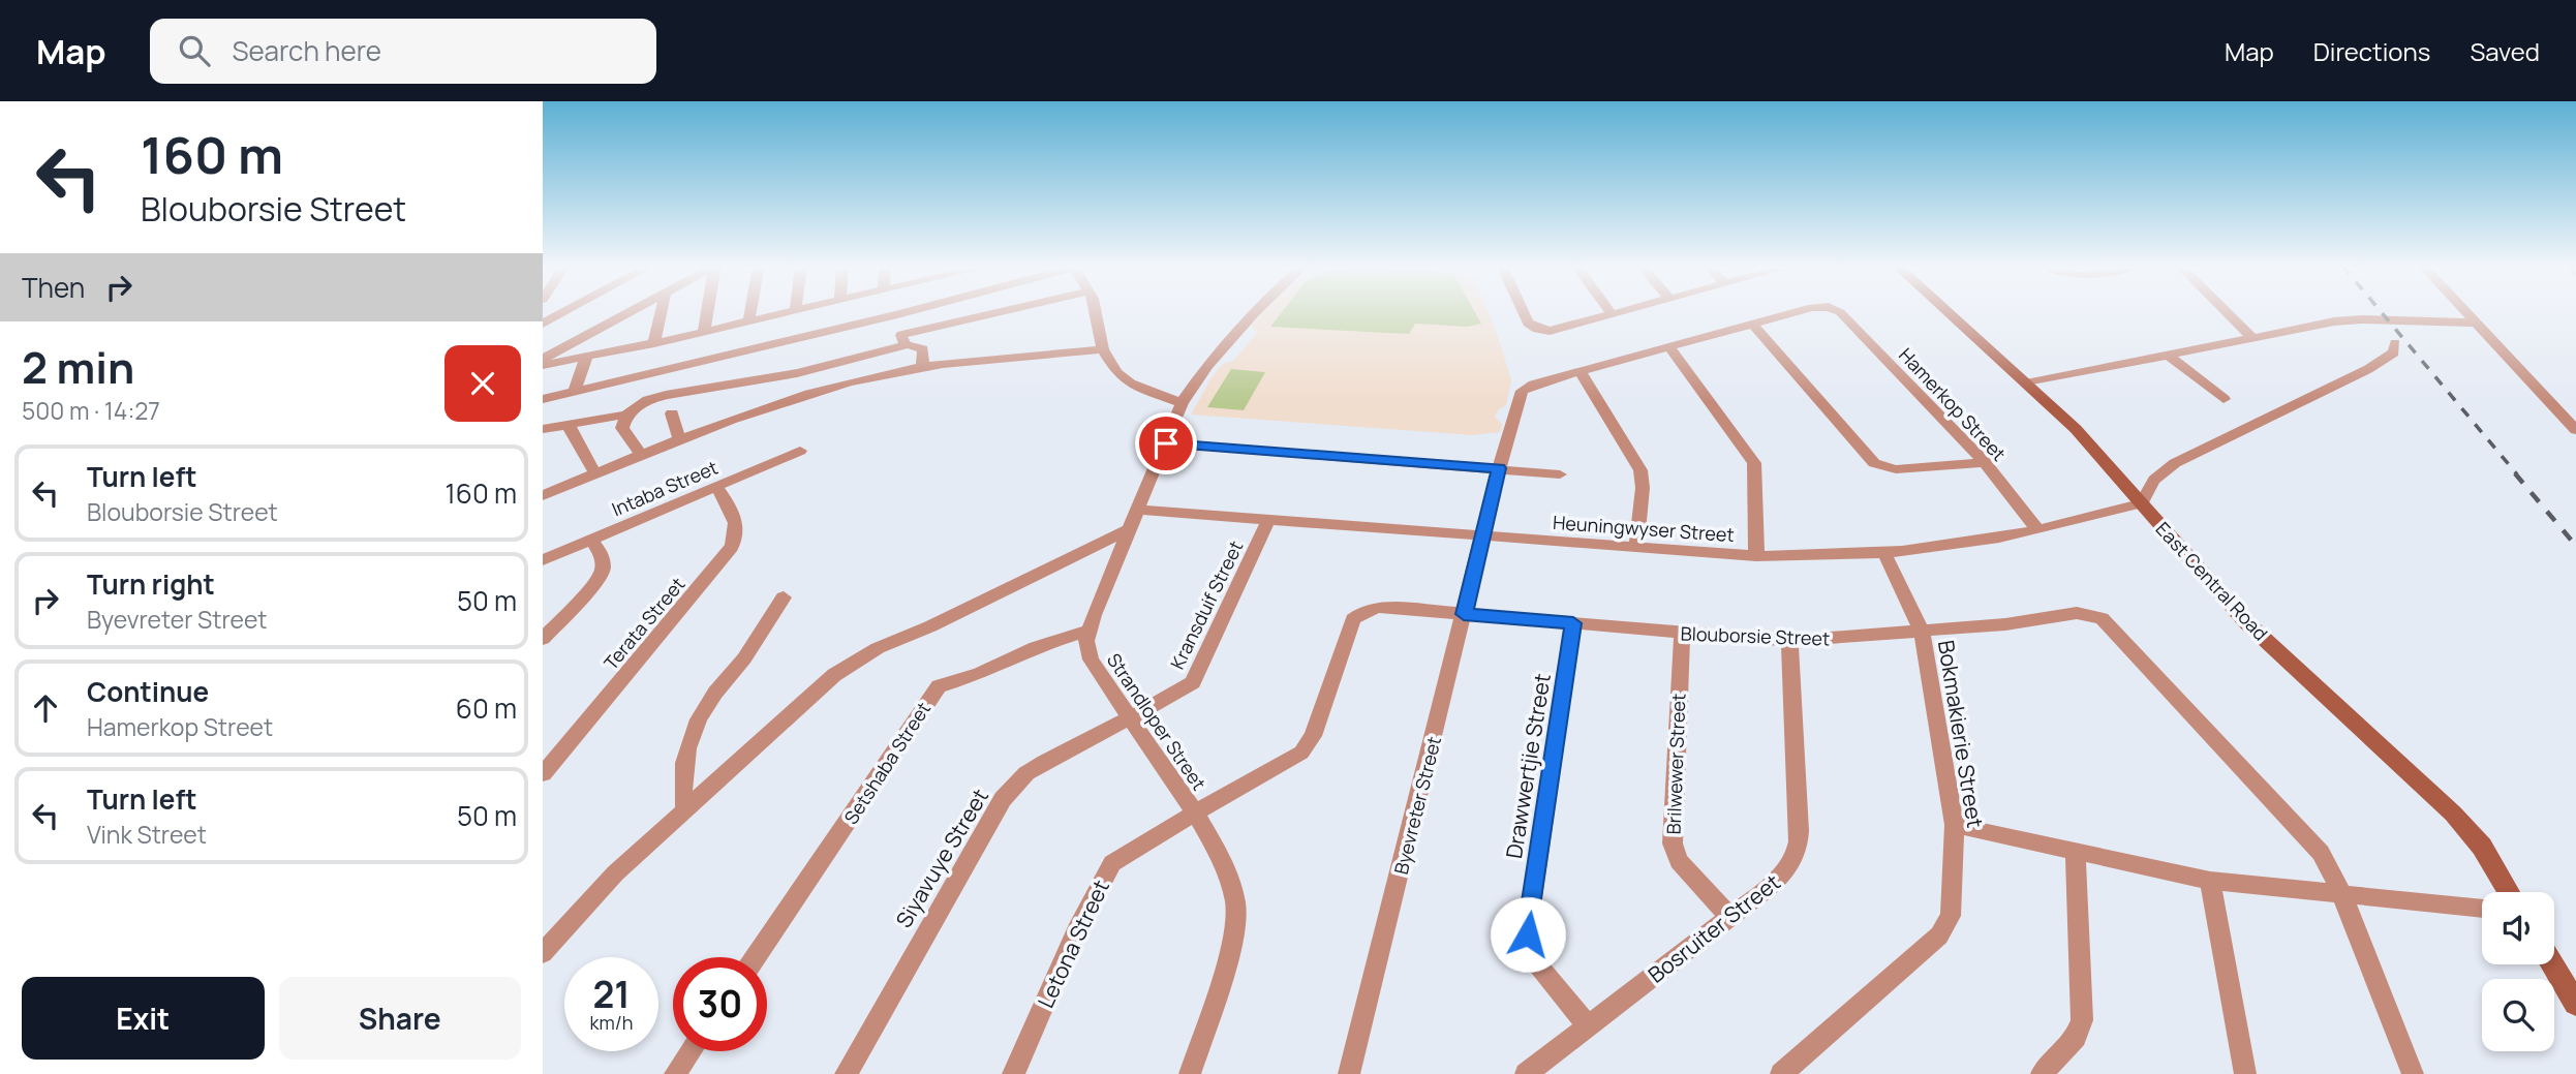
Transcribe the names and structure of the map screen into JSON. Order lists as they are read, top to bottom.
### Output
{
  "streets": {
    "street": [
      "Hamerkop Street",
      "Intaba Street",
      "Heuningwyser Street",
      "East Central Road",
      "Kransduif Street",
      "Terata Street",
      "Blouborsie Street",
      "Strandloper Street",
      "Bokmakierie Street",
      "Setshaba Street",
      "Brilwewer Street",
      "Drawwertjie Street",
      "Byevreter Street",
      "Siyavuye Street",
      "Bosruiter Street",
      "Letona Street"
    ]
  },
  "crossings": [
    ["Hamerkop Street", "Heuningwyser Street"],
    ["Hamerkop Street", "Byevreter Street"],
    ["Intaba Street", "Terata Street"],
    ["Heuningwyser Street", "East Central Road"],
    ["Heuningwyser Street", "Kransduif Street"],
    ["Heuningwyser Street", "Bokmakierie Street"],
    ["Heuningwyser Street", "Byevreter Street"],
    ["Kransduif Street", "Strandloper Street"],
    ["Kransduif Street", "Siyavuye Street"],
    ["Blouborsie Street", "Strandloper Street"],
    ["Blouborsie Street", "Bokmakierie Street"],
    ["Blouborsie Street", "Brilwewer Street"],
    ["Blouborsie Street", "Drawwertjie Street"],
    ["Blouborsie Street", "Byevreter Street"],
    ["Blouborsie Street", "Bosruiter Street"],
    ["Blouborsie Street", "Letona Street"],
    ["Strandloper Street", "Setshaba Street"],
    ["Strandloper Street", "Siyavuye Street"],
    ["Strandloper Street", "Letona Street"],
    ["Brilwewer Street", "Bosruiter Street"],
    ["Drawwertjie Street", "Bosruiter Street"]
  ],
  "page": {
    "header": "Map",
    "search": "Search here",
    "nav": ["Map", "Directions", "Saved"],
    "turn": ["160 m", "Blouborsie Street"],
    "then": "Then",
    "heading": ["2 min", "500 m · 14:27"],
    "list": [
      {
        "name": "Turn left",
        "note": "Blouborsie Street",
        "value": "160 m"
      },
      {
        "name": "Turn right",
        "note": "Byevreter Street",
        "value": "50 m"
      },
      {
        "name": "Continue",
        "note": "Hamerkop Street",
        "value": "60 m"
      },
      {
        "name": "Turn left",
        "note": "Vink Street",
        "value": "50 m"
      }
    ],
    "speed": "21 km/h",
    "limit": "30",
    "buttons": ["Exit", "Share"]
  }
}
